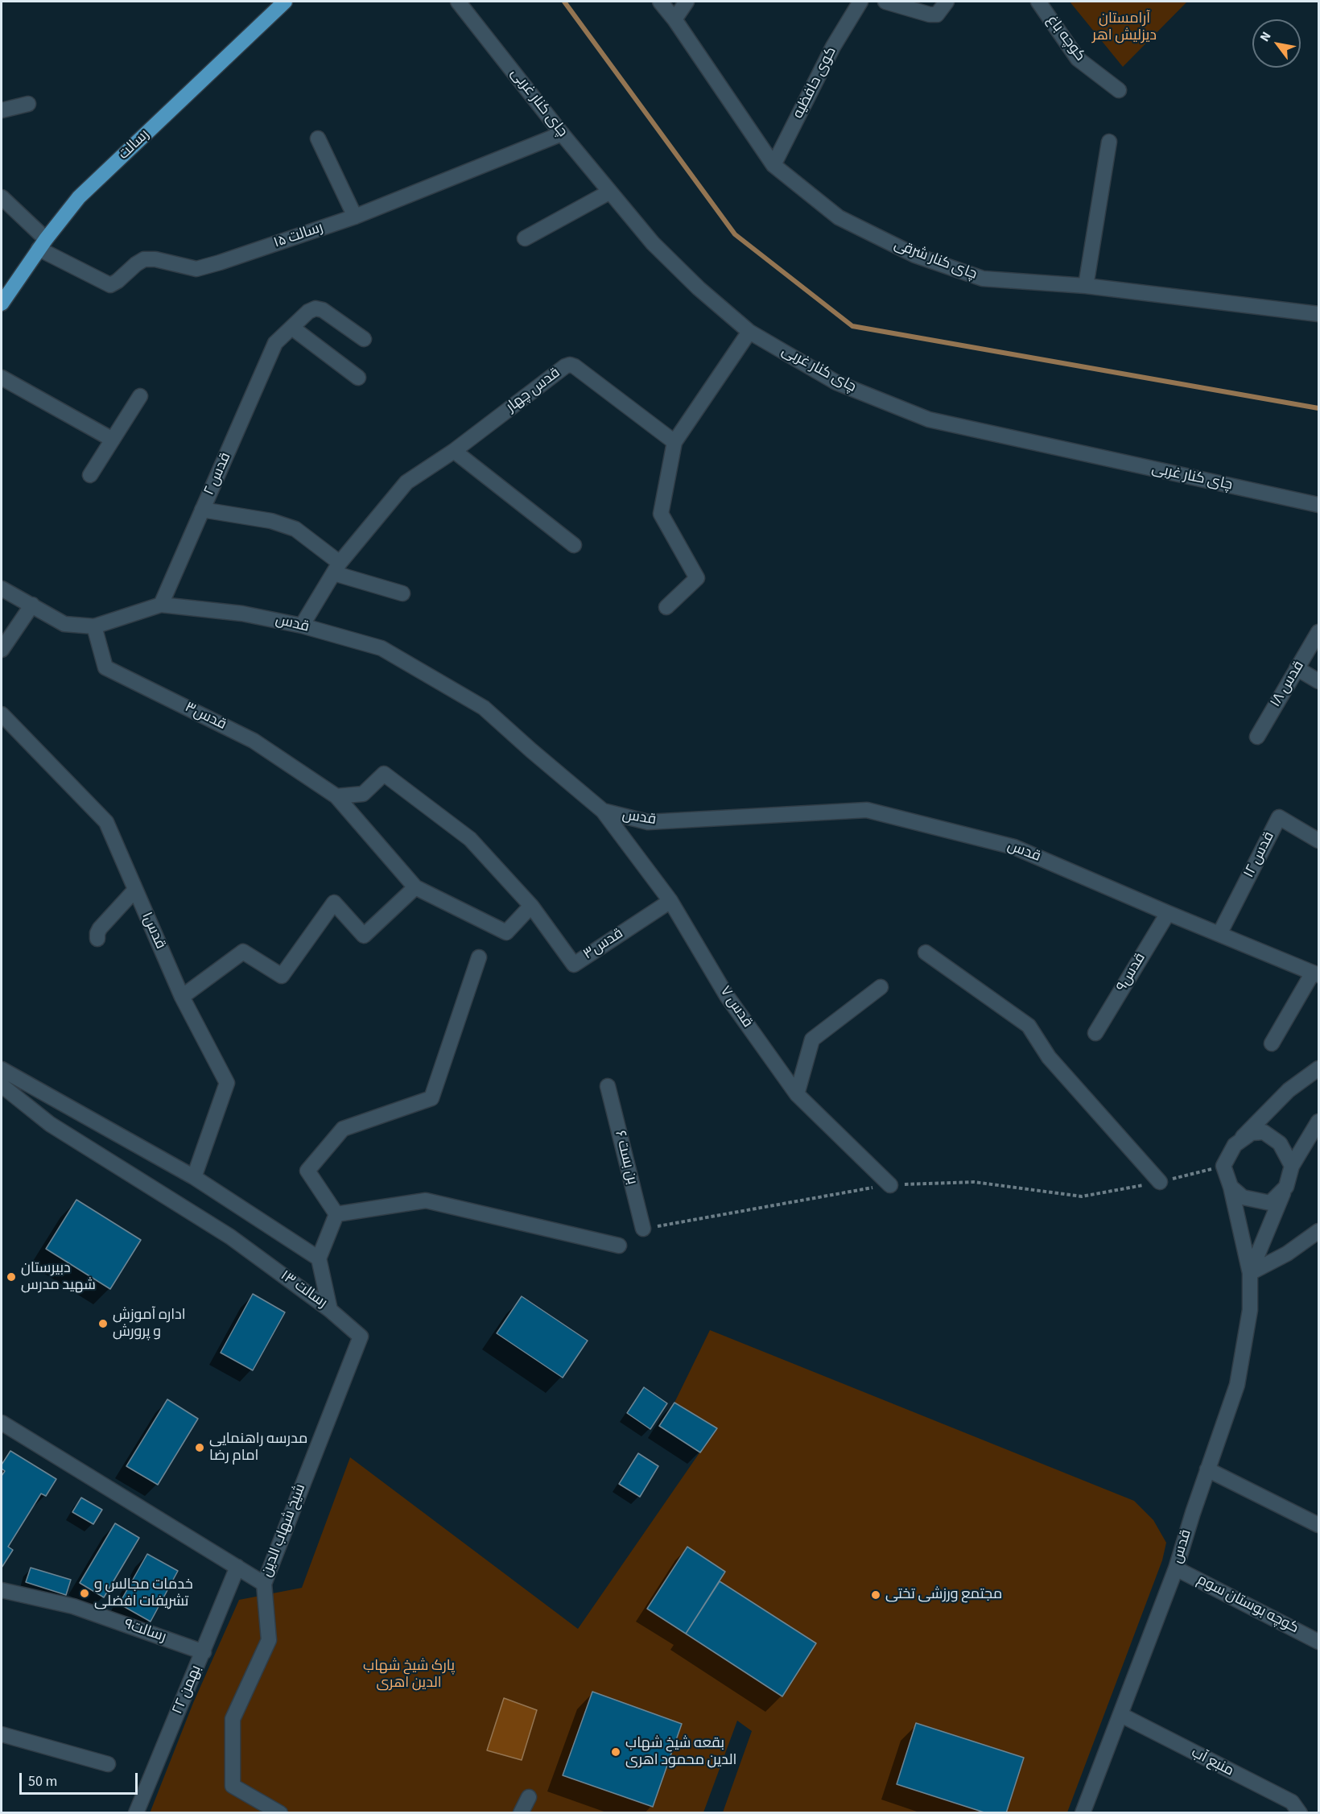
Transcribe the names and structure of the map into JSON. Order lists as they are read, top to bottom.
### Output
{
  "streets": {
    "main road": ["رسالت"],
    "street": [
      "کوچه باغ",
      "کوی حافظیه",
      "چای کنار غربی",
      "رسالت ۱۵",
      "چای کنار شرقی",
      "قدس چهار",
      "قدس ۲",
      "قدس",
      "قدس ۱۸",
      "قدس۳",
      "قدس ۱۲",
      "قدس۱",
      "قدس۹",
      "قدس ۷",
      "بن بست ۶",
      "رسالت ۱۳",
      "شیخ شهاب الدین",
      "کوچه بوستان سوم",
      "رسالت۹",
      "۲۲ بهمن",
      "منبع آب"
    ]
  },
  "crossings": [
    ["کوی حافظیه", "چای کنار شرقی"],
    ["چای کنار غربی", "رسالت ۱۵"],
    ["رسالت", "رسالت ۱۵"],
    ["قدس چهار", "قدس"],
    ["قدس ۲", "قدس"],
    ["قدس", "قدس۳"],
    ["قدس", "قدس ۱۲"],
    ["قدس", "قدس۹"],
    ["قدس", "قدس ۷"],
    ["قدس", "کوچه بوستان سوم"],
    ["قدس", "منبع آب"],
    ["قدس۳", "قدس ۷"],
    ["رسالت ۱۳", "شیخ شهاب الدین"],
    ["شیخ شهاب الدین", "۲۲ بهمن"],
    ["رسالت۹", "۲۲ بهمن"]
  ],
  "parks": ["آرامستان دیزلیش اهر", "پارک شیخ شهاب الدین اهری"],
  "places": [
    "دبیرستان شهید مدرس",
    "اداره آموزش و پرورش",
    "مدرسه راهنمایی امام رضا",
    "خدمات مجالس و تشریفات افضلی",
    "مجتمع ورزشی تختی",
    "بقعه شیخ شهاب الدین محمود اهرى"
  ],
  "scale_bar": "50 m",
  "north": "top left"
}
